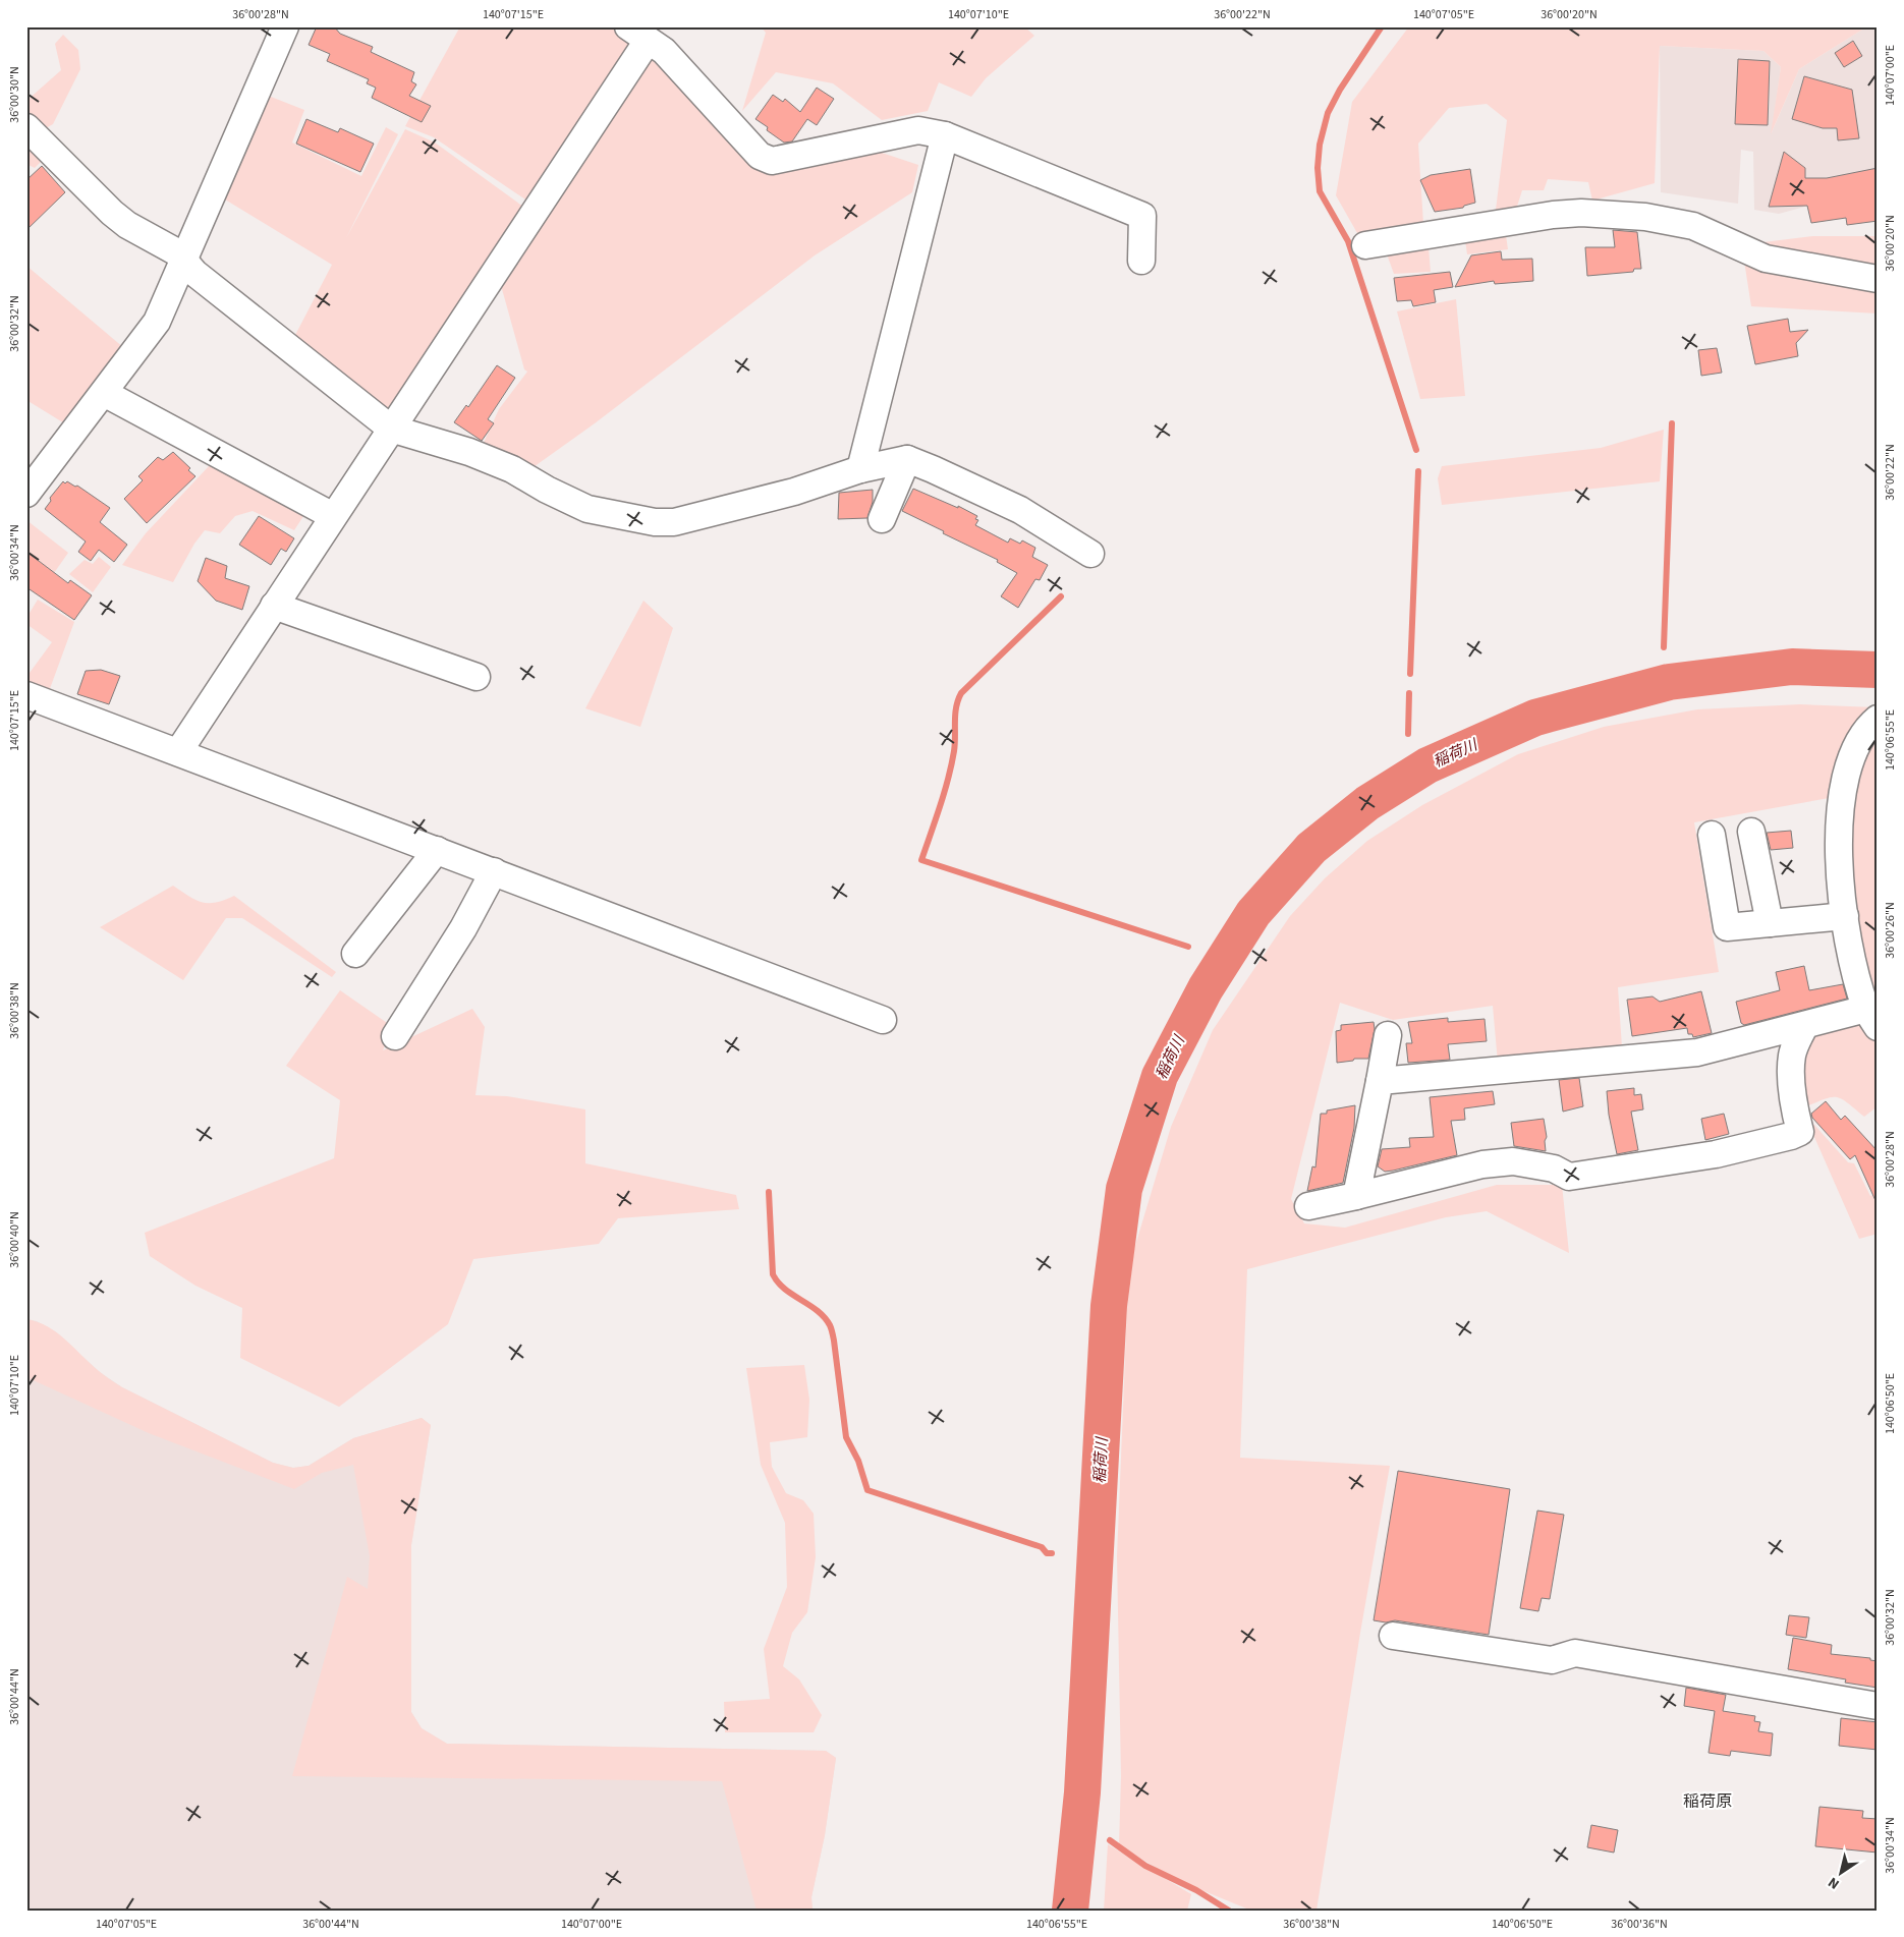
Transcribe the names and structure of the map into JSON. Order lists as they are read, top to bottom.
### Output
{
  "districts": ["稲荷原"],
  "water": ["稲荷川"],
  "north": "bottom left",
  "coordinates": [
    "36°00'28\"N",
    "140°07'15\"E",
    "140°07'10\"E",
    "36°00'22\"N",
    "140°07'05\"E",
    "36°00'20\"N",
    "140°07'00\"E",
    "36°00'30\"N",
    "36°00'32\"N",
    "36°00'34\"N",
    "140°06'55\"E",
    "36°00'26\"N",
    "36°00'38\"N",
    "36°00'40\"N",
    "140°06'50\"E",
    "36°00'44\"N",
    "36°00'36\"N"
  ]
}
